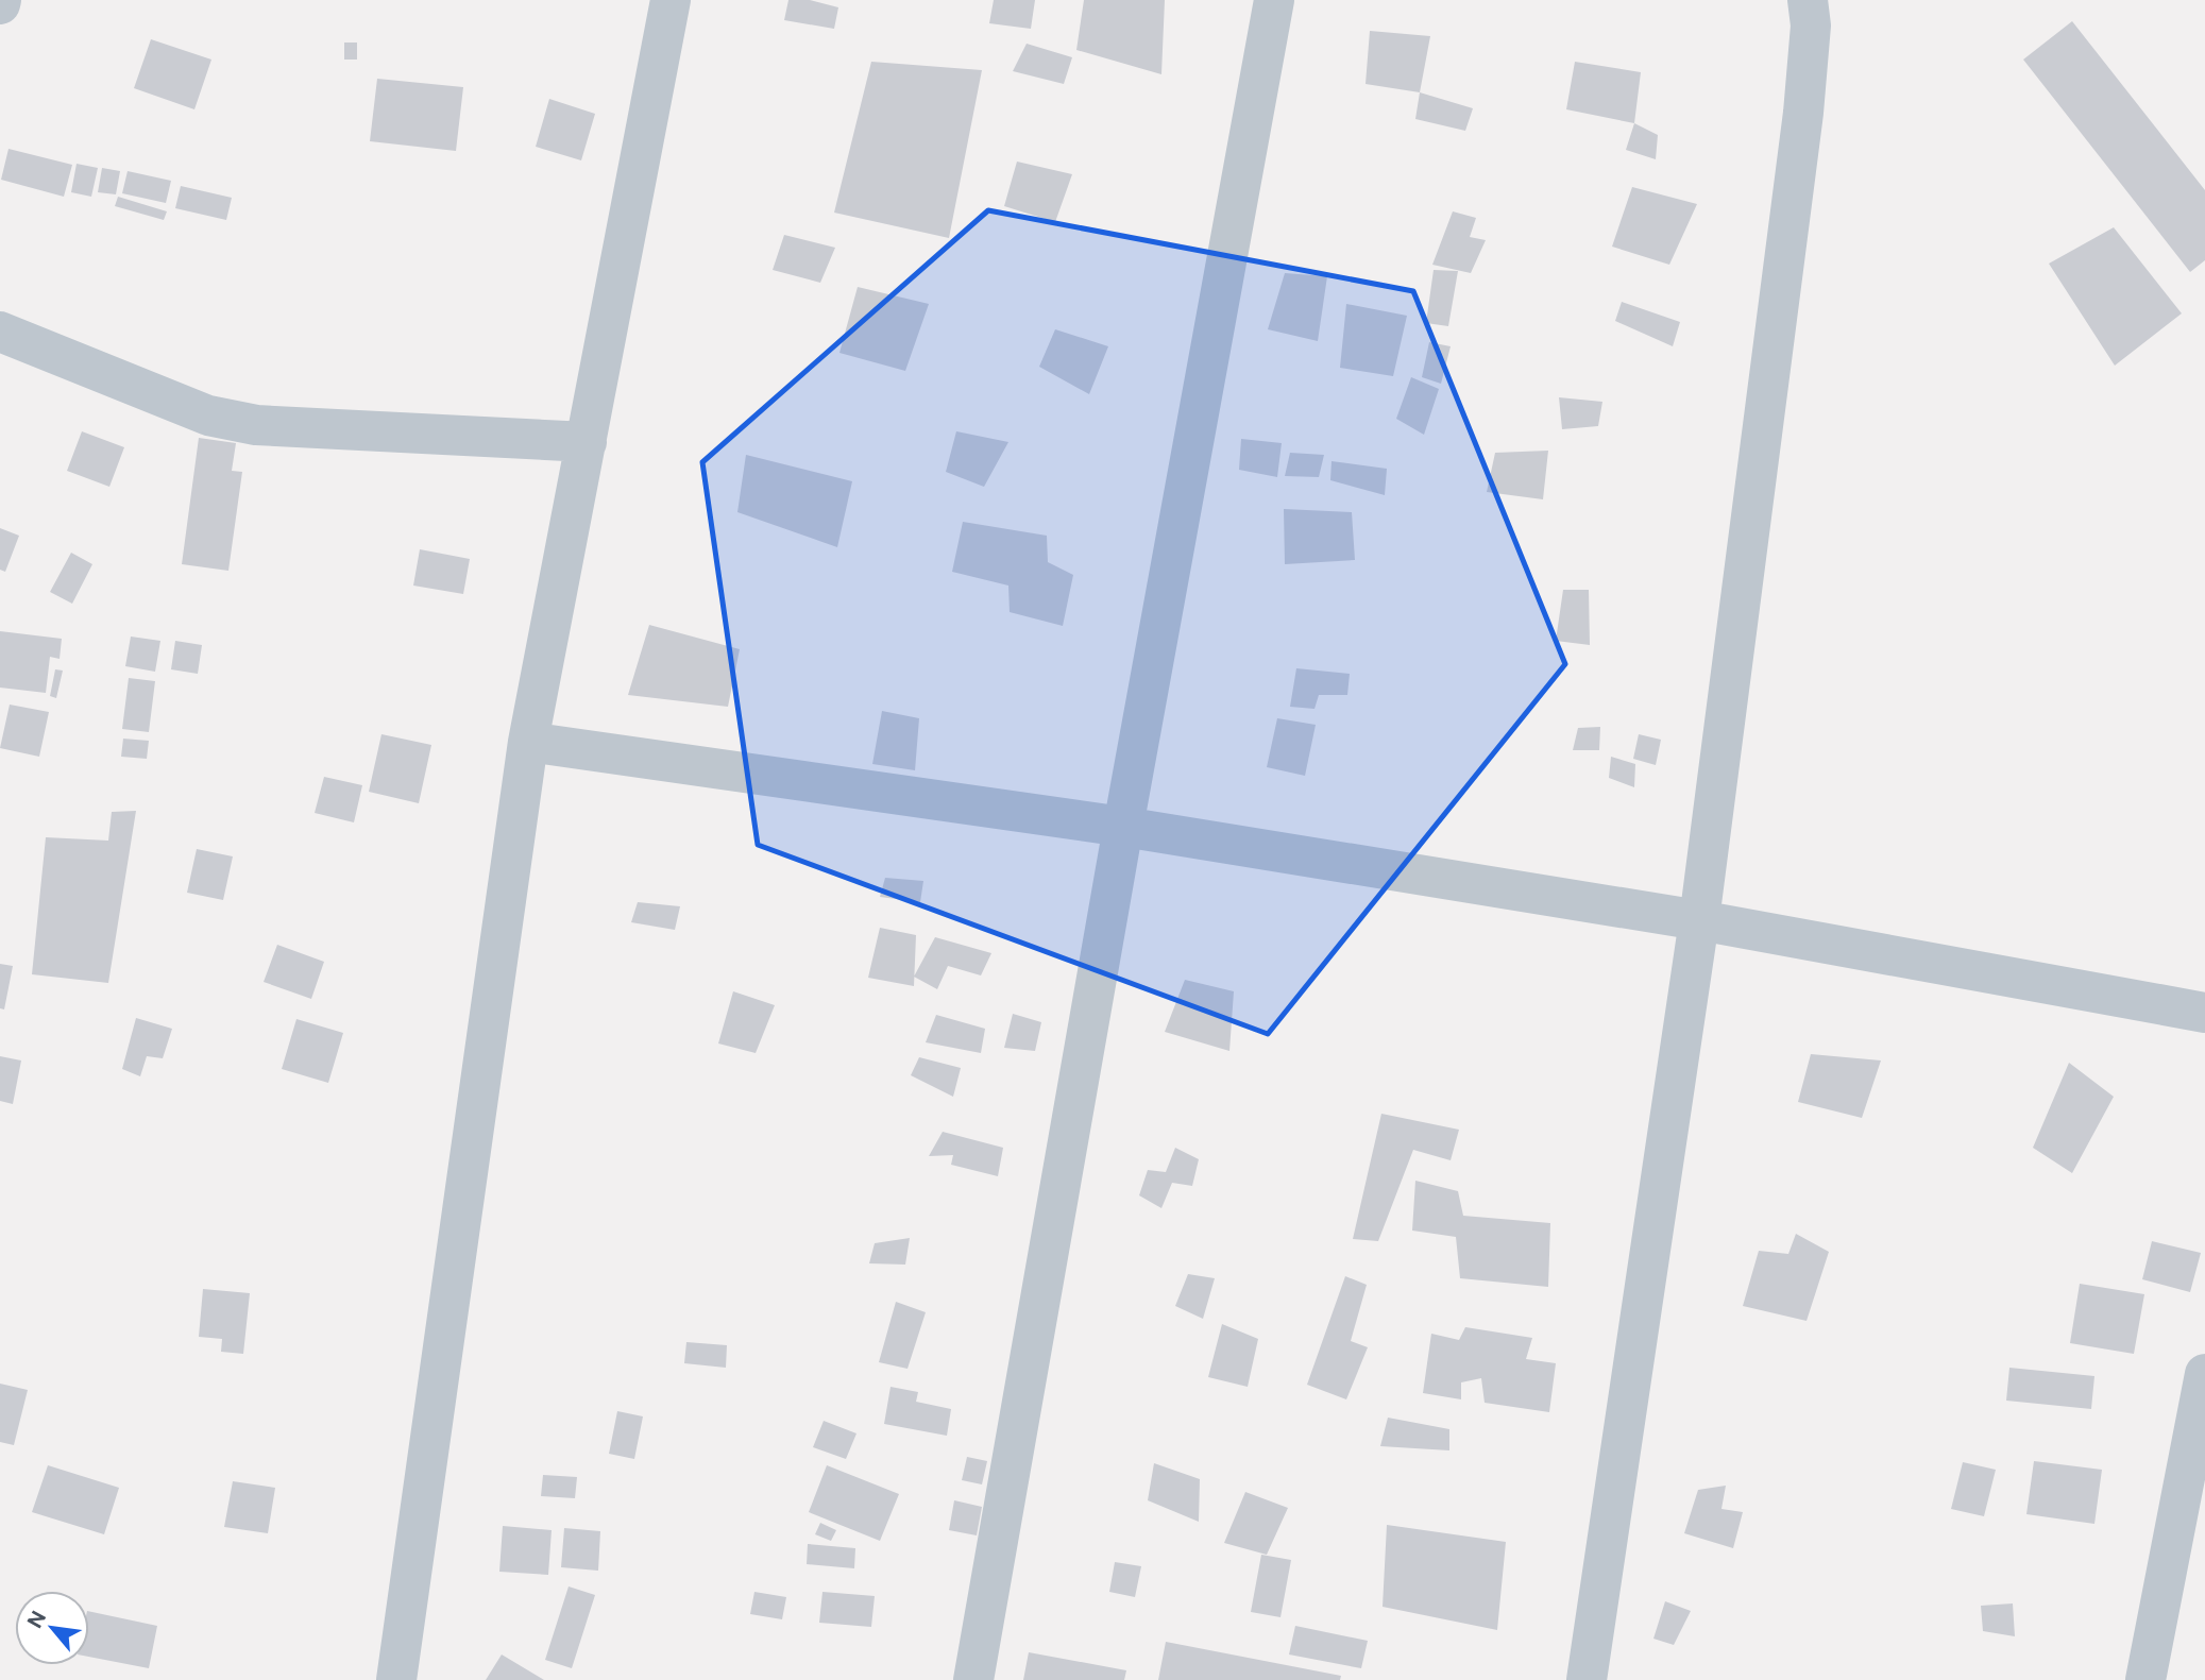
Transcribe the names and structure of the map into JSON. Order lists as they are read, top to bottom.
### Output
{
  "north": "top left"
}
